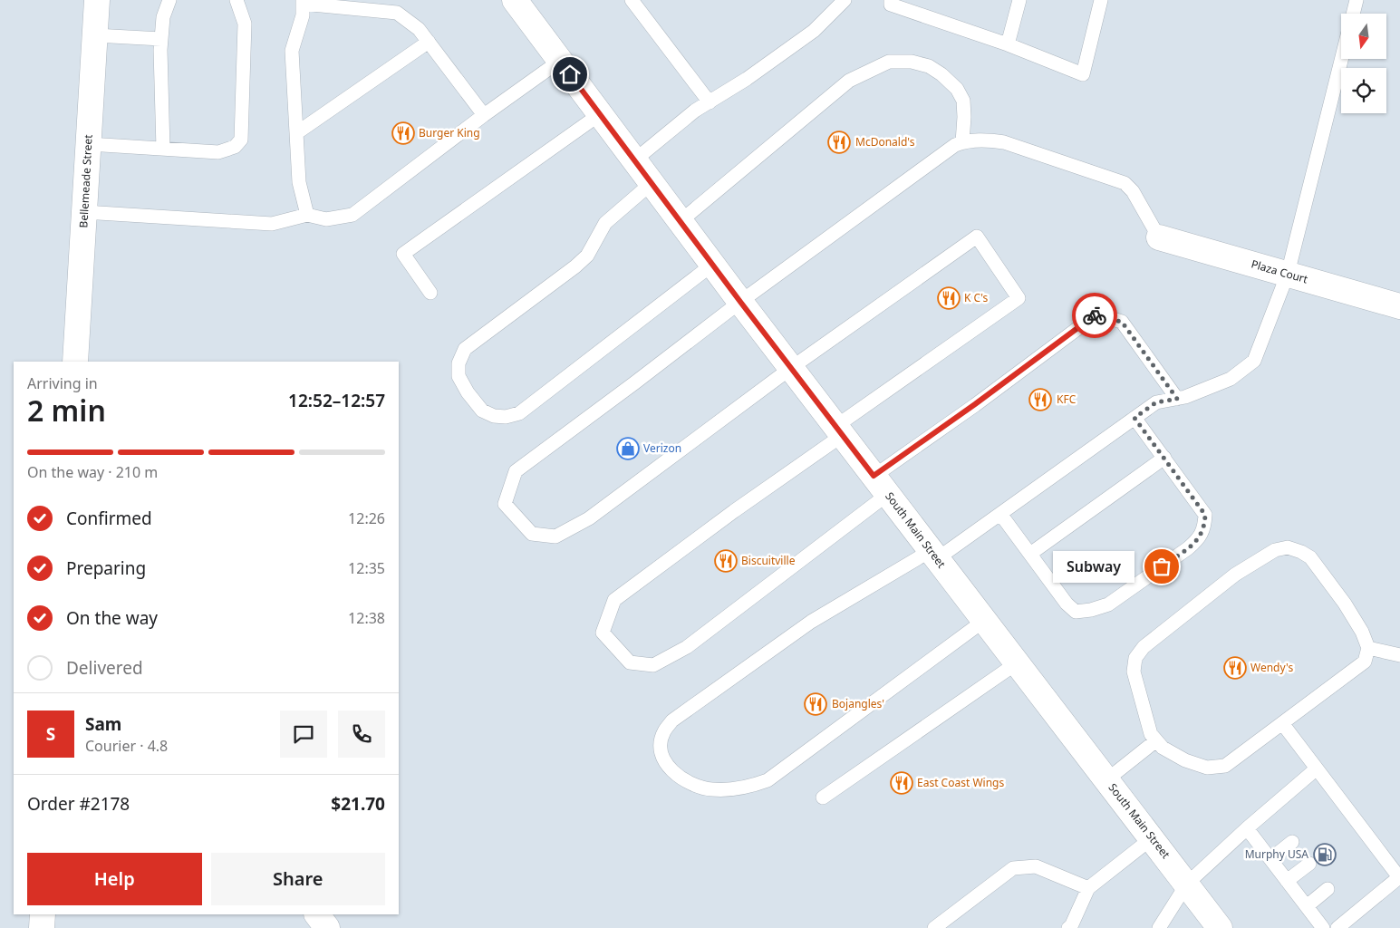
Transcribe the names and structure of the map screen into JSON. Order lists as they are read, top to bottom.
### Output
{
  "streets": {
    "main road": ["Bellemeade Street", "Plaza Court", "South Main Street"]
  },
  "places": {
    "restaurant": [
      "Burger King",
      "McDonald's",
      "K C's",
      "KFC",
      "Biscuitville",
      "Wendy's",
      "Bojangles'",
      "East Coast Wings"
    ],
    "shop": ["Verizon"],
    "other": ["Subway"],
    "fuel station": ["Murphy USA"]
  },
  "north": "bottom",
  "page": {
    "heading": ["2 min", "Arriving in", "12:52–12:57"],
    "panel": [
      "Sam",
      "Courier · 4.8",
      "Order #2178",
      "$21.70"
    ],
    "bar": "On the way · 210 m",
    "list": [
      ["Confirmed", "12:26"],
      ["Preparing", "12:35"],
      ["On the way", "12:38"],
      "Delivered"
    ],
    "bubble": "Subway",
    "round": "S",
    "buttons": ["Help", "Share"]
  }
}
